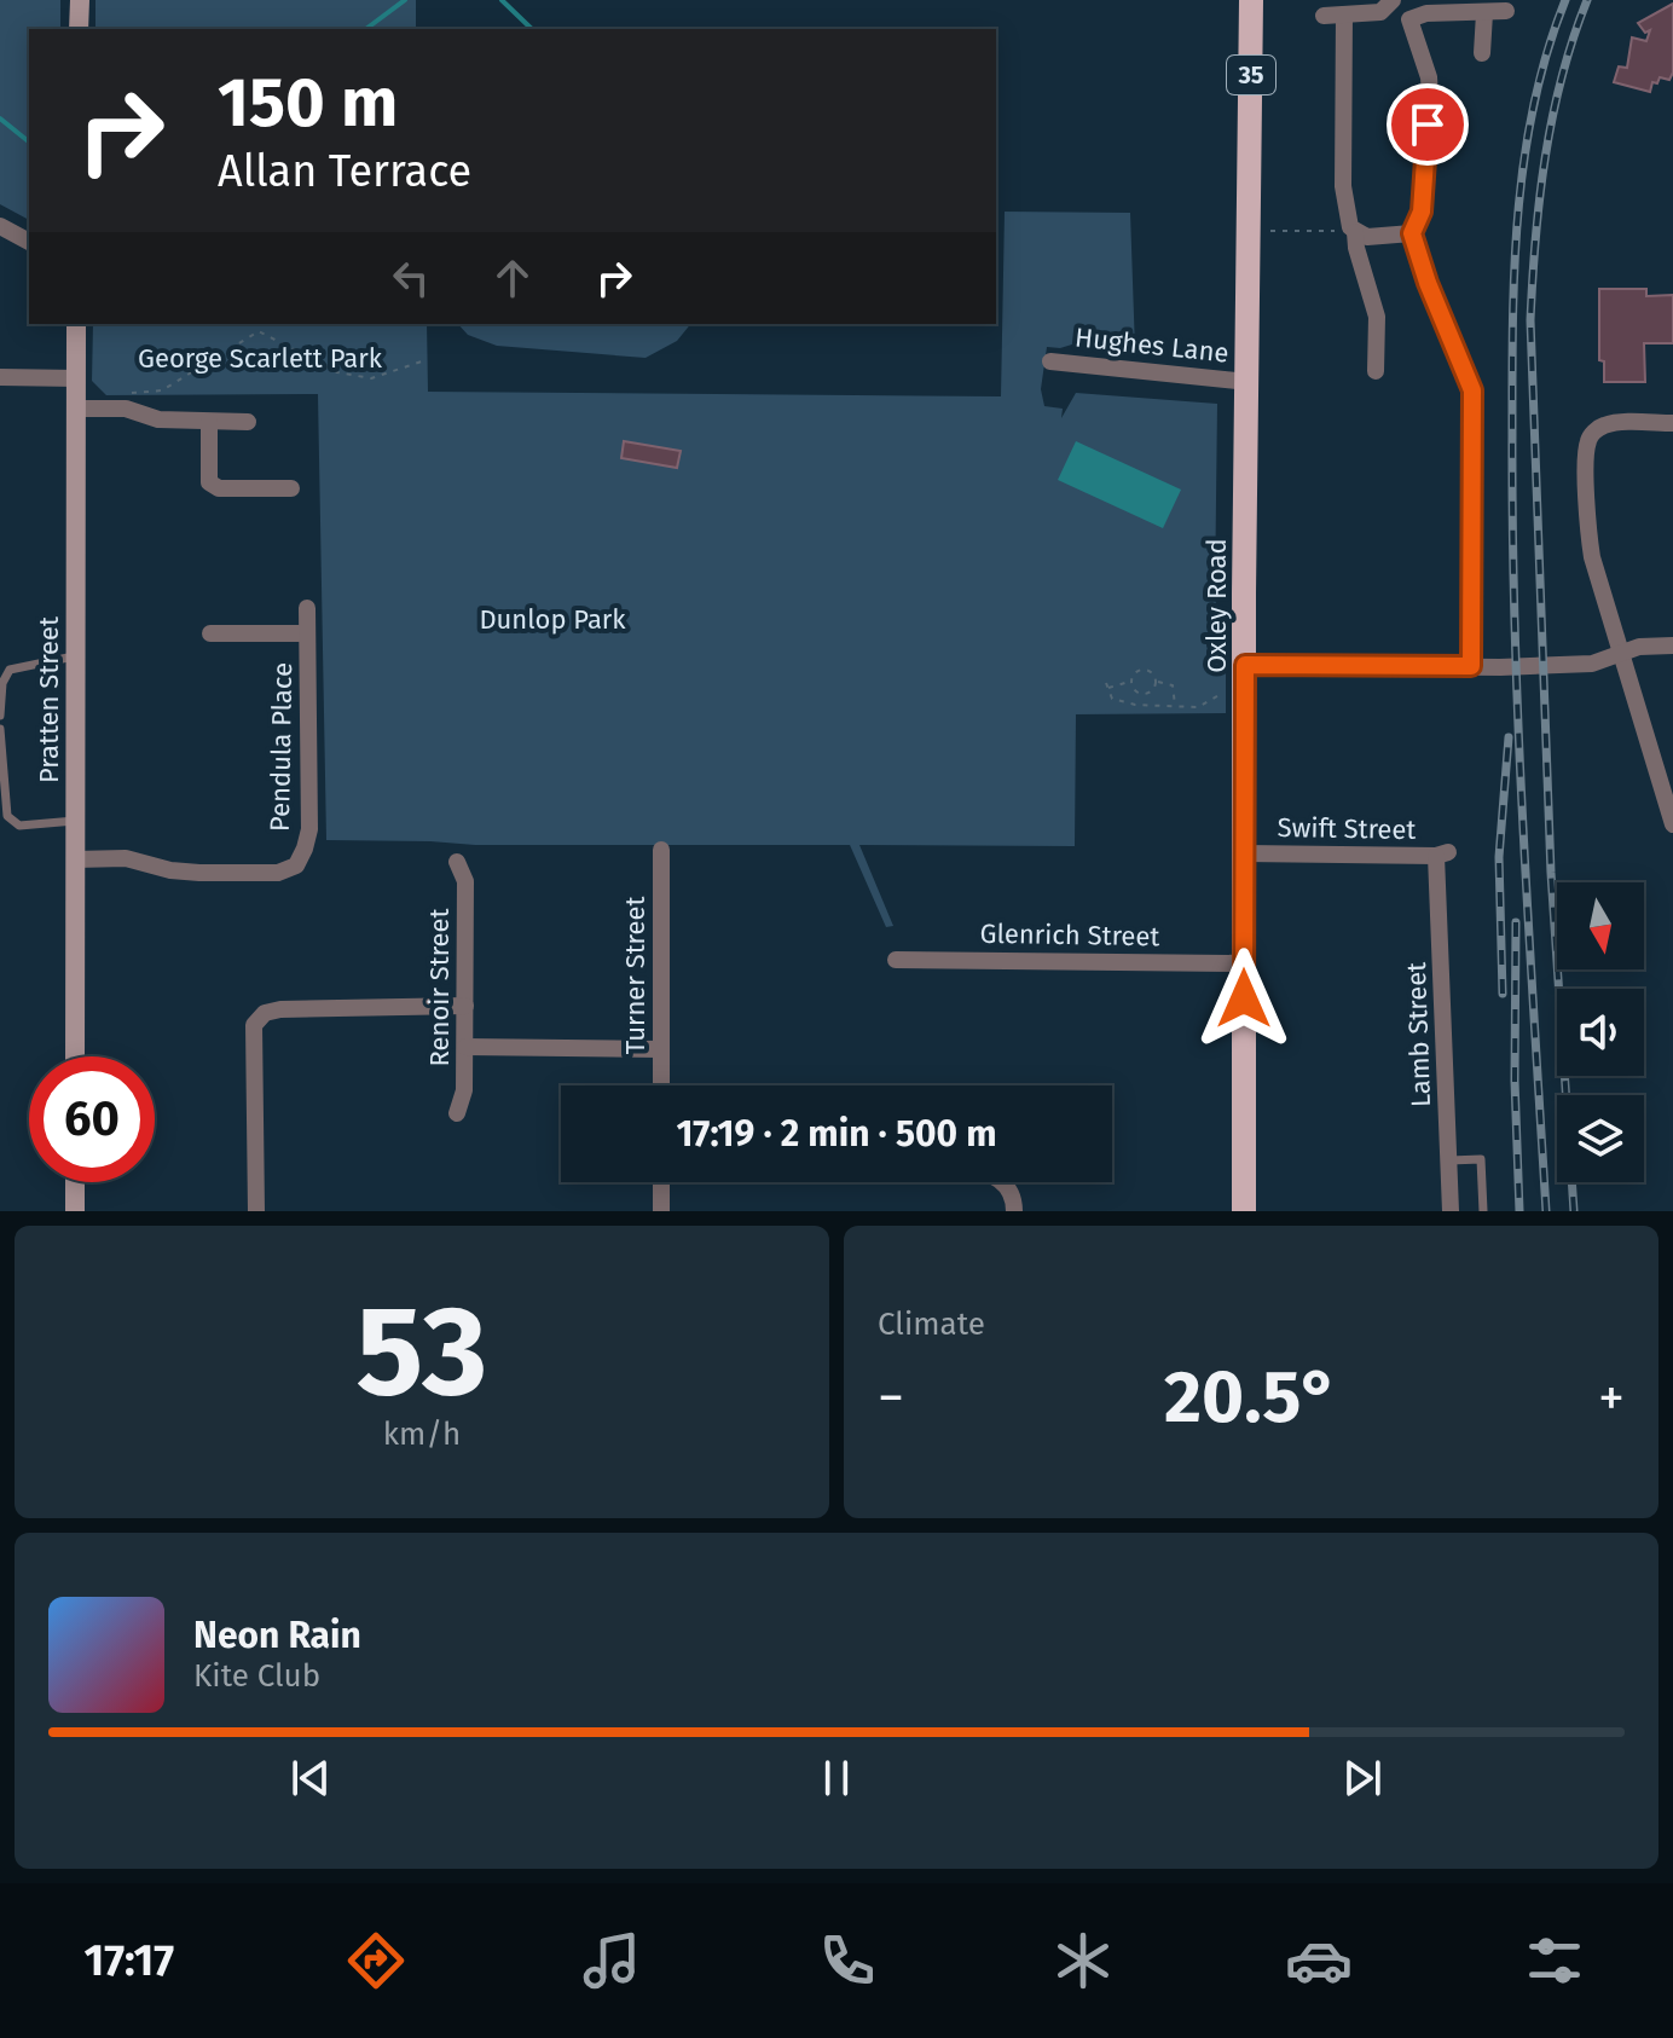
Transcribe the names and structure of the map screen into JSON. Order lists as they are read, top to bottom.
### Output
{
  "streets": {
    "main road": ["35", "Oxley Road"],
    "street": [
      "Hughes Lane",
      "Pratten Street",
      "Pendula Place",
      "Swift Street",
      "Glenrich Street",
      "Turner Street",
      "Renoir Street",
      "Lamb Street"
    ]
  },
  "crossings": [
    ["Hughes Lane", "Oxley Road"],
    ["Oxley Road", "Swift Street"],
    ["Oxley Road", "Glenrich Street"],
    ["Pratten Street", "Pendula Place"],
    ["Swift Street", "Lamb Street"]
  ],
  "parks": ["George Scarlett Park", "Dunlop Park"],
  "north": "bottom",
  "page": {
    "turn": ["150 m", "Allan Terrace"],
    "limit": "60",
    "trip": "17:19 · 2 min · 500 m",
    "tile": [
      ["53", "km/h"],
      "Climate"
    ],
    "heat": ["−", "20.5°", "+"],
    "song": ["Neon Rain", "Kite Club"],
    "tabs": "17:17"
  }
}
